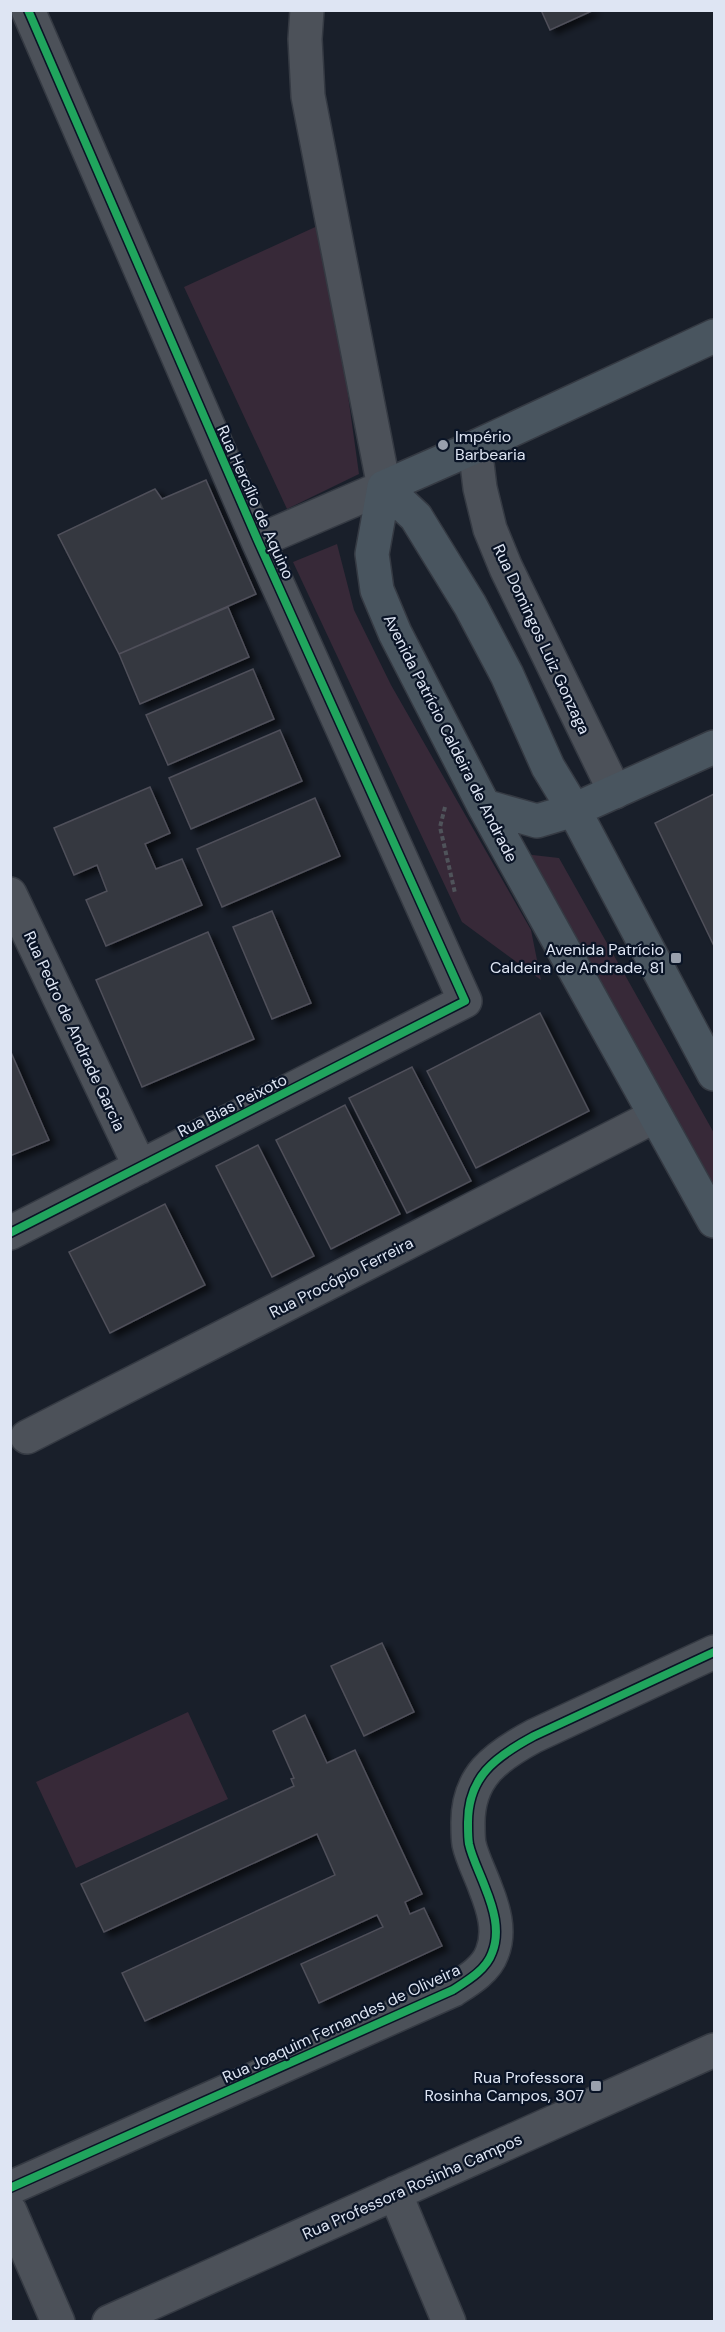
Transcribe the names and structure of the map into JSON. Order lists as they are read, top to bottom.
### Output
{
  "streets": {
    "main road": ["Avenida Patrício Caldeira de Andrade"],
    "street": [
      "Rua Hercílio de Aquino",
      "Rua Domingos Luiz Gonzaga",
      "Rua Pedro de Andrade Garcia",
      "Rua Bias Peixoto",
      "Rua Procópio Ferreira",
      "Rua Joaquim Fernandes de Oliveira",
      "Rua Professora Rosinha Campos"
    ]
  },
  "crossings": [
    ["Rua Hercílio de Aquino", "Rua Bias Peixoto"],
    ["Avenida Patrício Caldeira de Andrade", "Rua Procópio Ferreira"],
    ["Rua Pedro de Andrade Garcia", "Rua Bias Peixoto"]
  ],
  "places": {
    "other": ["Império Barbearia"],
    "transit": ["Avenida Patrício Caldeira de Andrade, 81", "Rua Professora Rosinha Campos, 307"]
  }
}
